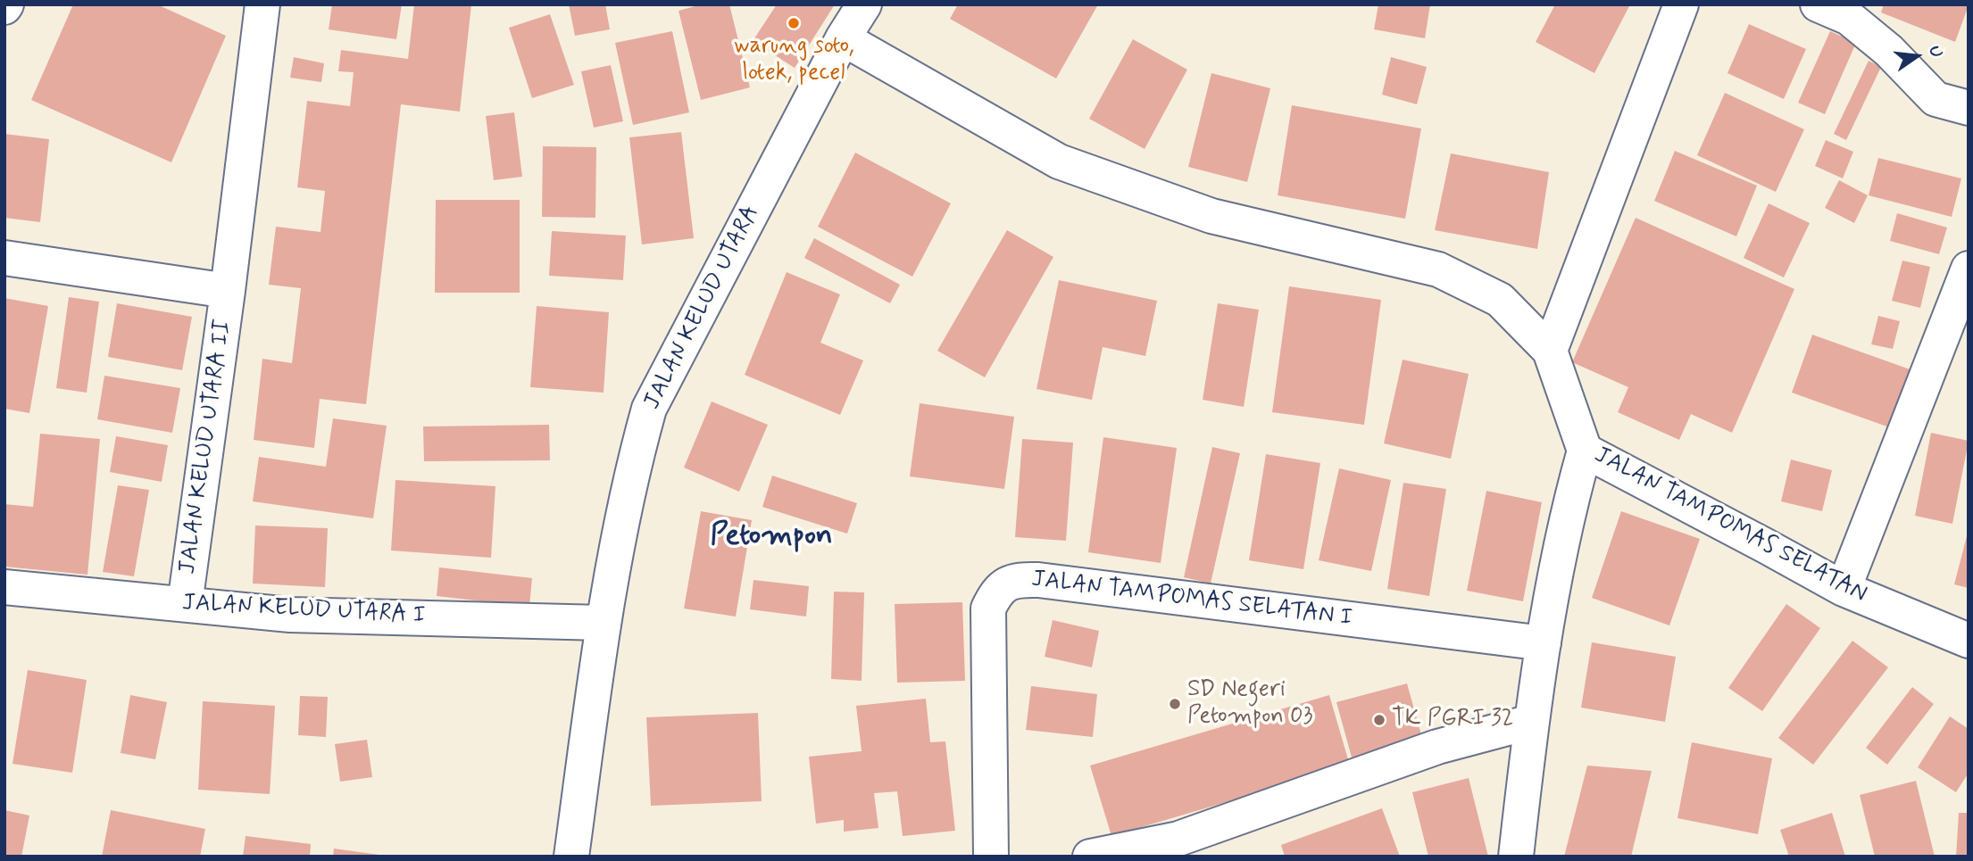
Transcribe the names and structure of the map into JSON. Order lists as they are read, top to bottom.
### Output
{
  "streets": {
    "street": [
      "JALAN KELUD UTARA",
      "JALAN KELUD UTARA II",
      "JALAN TAMPOMAS SELATAN",
      "JALAN TAMPOMAS SELATAN I",
      "JALAN KELUD UTARA I"
    ]
  },
  "crossings": [
    ["JALAN KELUD UTARA", "JALAN TAMPOMAS SELATAN"],
    ["JALAN KELUD UTARA", "JALAN KELUD UTARA I"],
    ["JALAN KELUD UTARA II", "JALAN KELUD UTARA I"]
  ],
  "districts": ["Petompon"],
  "places": ["warung soto, lotek, pecel", "SD Negeri Petompon 03", "TK PGRI 32"],
  "north": "right"
}
